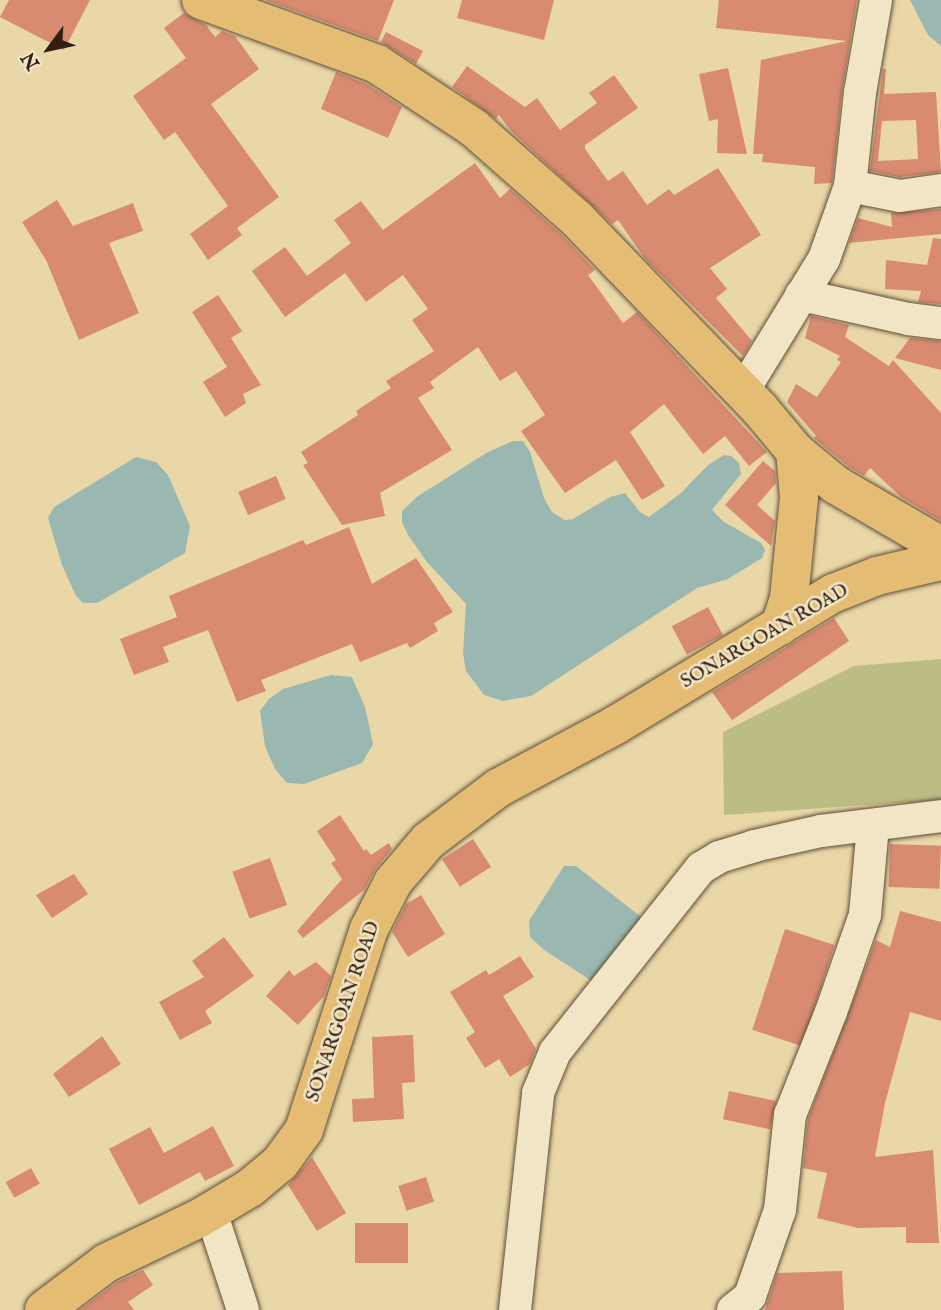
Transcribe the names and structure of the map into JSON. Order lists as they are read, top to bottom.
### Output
{
  "streets": {
    "main road": ["SONARGOAN ROAD"]
  },
  "north": "bottom left"
}
